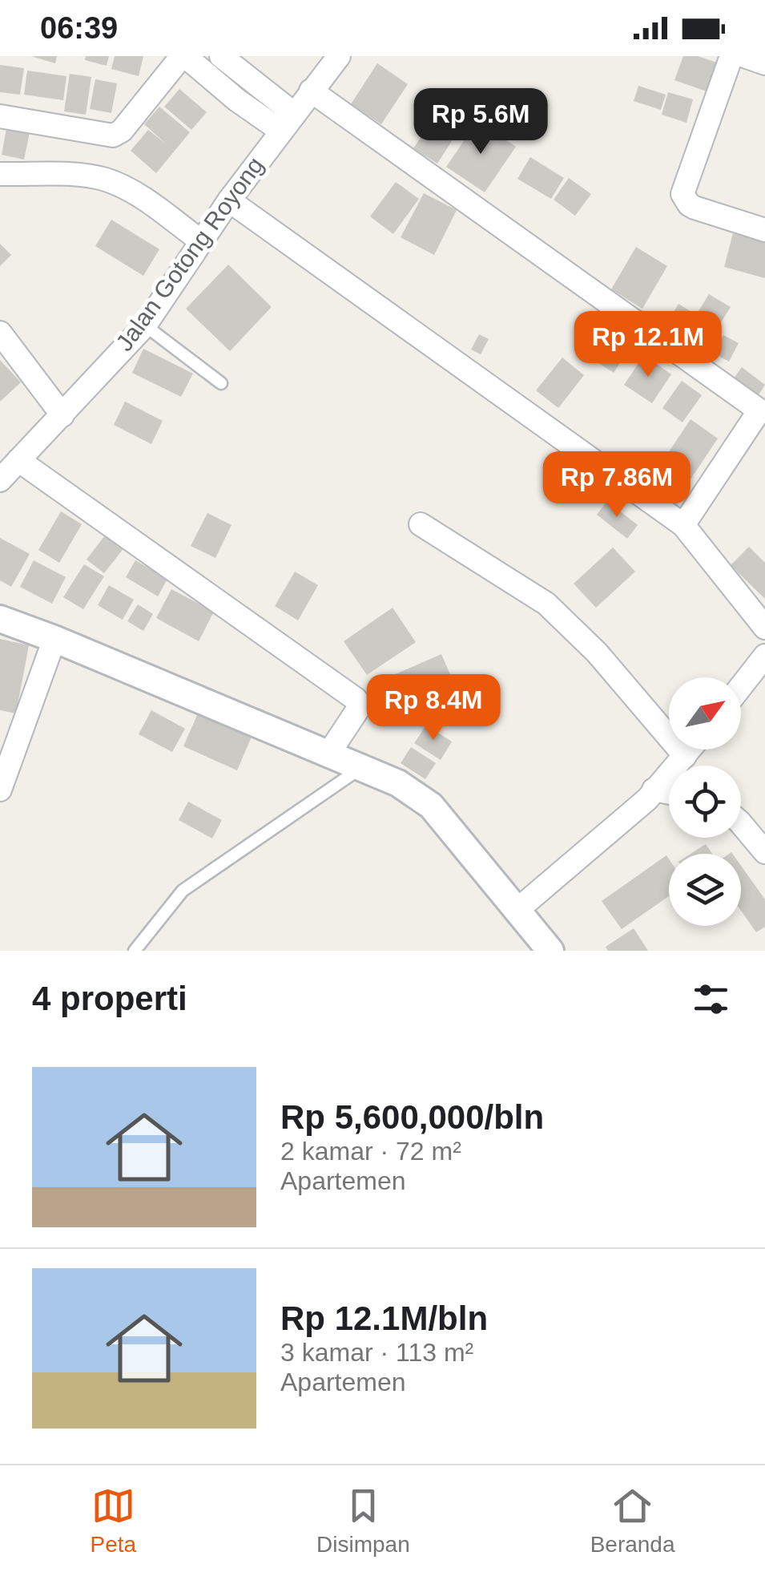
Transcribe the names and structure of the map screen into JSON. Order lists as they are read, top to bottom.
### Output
{
  "streets": {
    "street": ["Jalan Gotong Royong"]
  },
  "north": "top right",
  "page": {
    "status": "06:39",
    "price": [
      "Rp 5.6M",
      "Rp 12.1M",
      "Rp 7.86M",
      "Rp 8.4M"
    ],
    "heading": "4 properti",
    "list": [
      {
        "name": "Rp 5,600,000/bln",
        "note": "2 kamar · 72 m² · Apartemen"
      },
      {
        "name": "Rp 12.1M/bln",
        "note": "3 kamar · 113 m² · Apartemen"
      }
    ],
    "tabs": ["Peta", "Disimpan", "Beranda"]
  }
}
